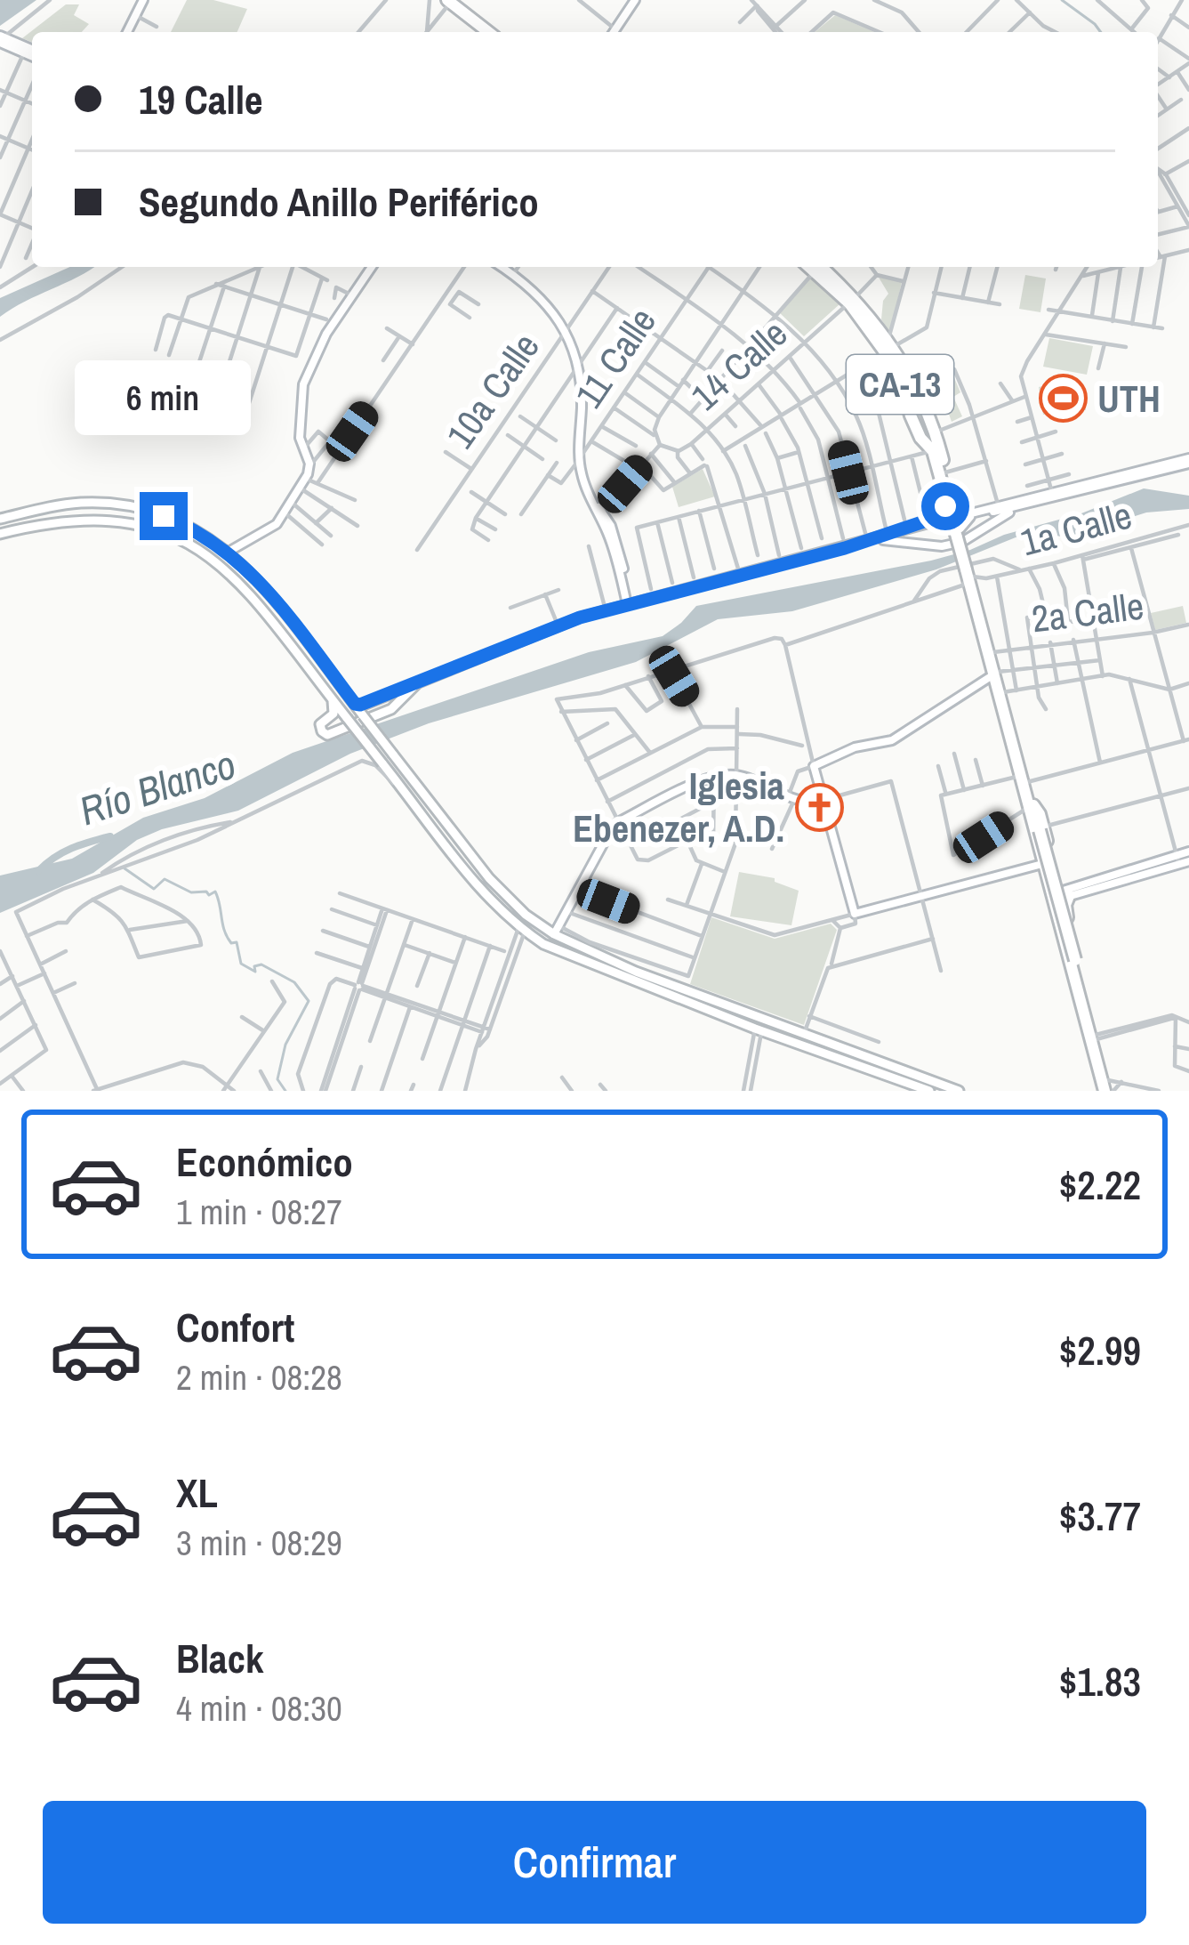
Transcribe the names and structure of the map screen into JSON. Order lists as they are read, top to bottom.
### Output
{
  "streets": {
    "highway": ["CA-13"],
    "street": [
      "11 Calle",
      "14 Calle",
      "10a Calle",
      "1a Calle",
      "2a Calle"
    ]
  },
  "crossings": [
    ["14 Calle", "CA-13"],
    ["CA-13", "1a Calle"],
    ["CA-13", "2a Calle"]
  ],
  "water": ["Río Blanco"],
  "places": {
    "sports": ["UTH"],
    "church": ["Iglesia Ebenezer, A.D."]
  },
  "page": {
    "banner": ["19 Calle", "Segundo Anillo Periférico"],
    "bubble": "6 min",
    "list": [
      {
        "name": "Económico",
        "note": "1 min · 08:27",
        "value": "$2.22"
      },
      {
        "name": "Confort",
        "note": "2 min · 08:28",
        "value": "$2.99"
      },
      {
        "name": "XL",
        "note": "3 min · 08:29",
        "value": "$3.77"
      },
      {
        "name": "Black",
        "note": "4 min · 08:30",
        "value": "$1.83"
      }
    ],
    "buttons": "Confirmar"
  }
}
